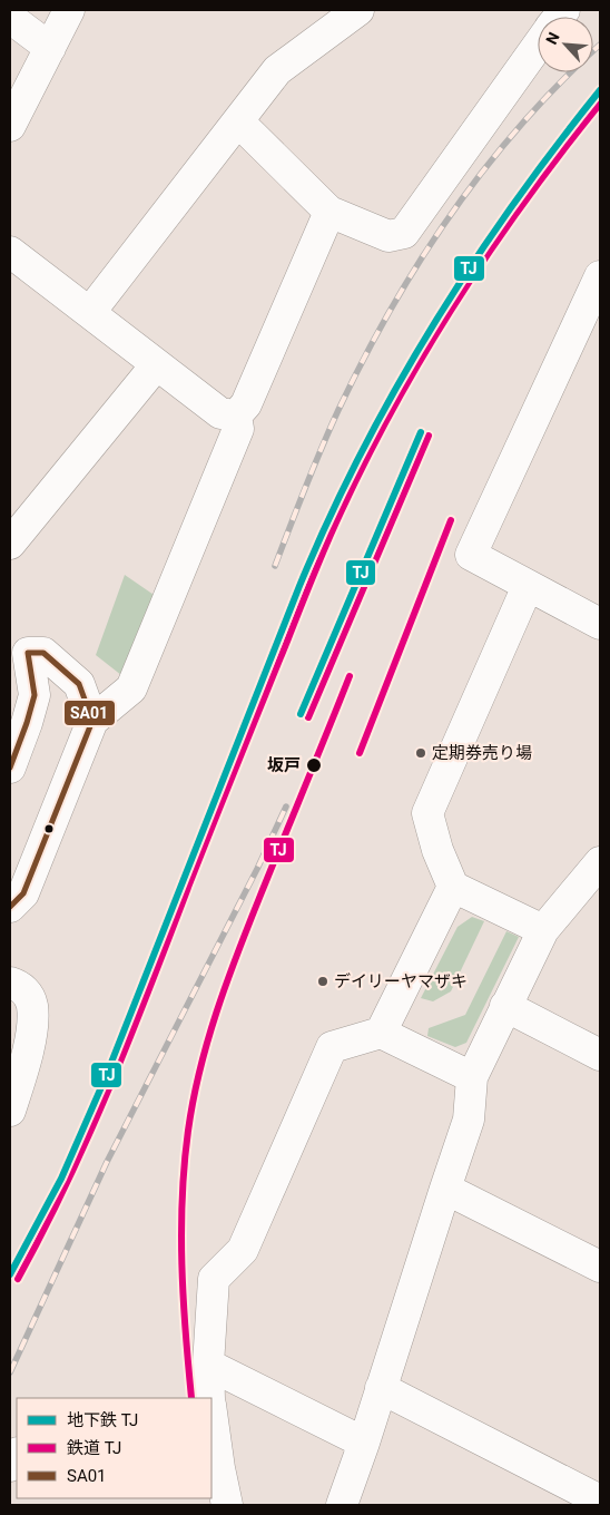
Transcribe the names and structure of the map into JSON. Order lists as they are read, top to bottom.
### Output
{
  "places": ["定期券売り場", "坂戸", "デイリーヤマザキ"],
  "lines": ["metro line TJ", "rail line TJ", "transit line SA01"],
  "legend": ["地下鉄 TJ", "鉄道 TJ", "SA01"],
  "north": "top left"
}
